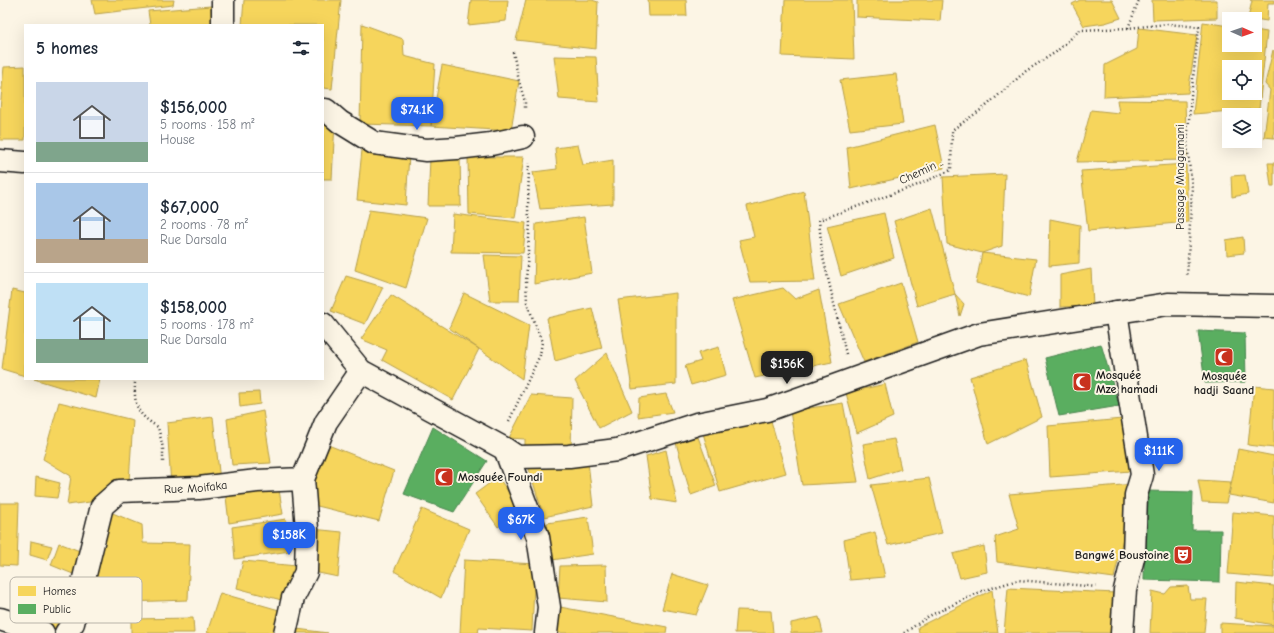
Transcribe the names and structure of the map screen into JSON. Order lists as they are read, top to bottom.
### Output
{
  "streets": {
    "street": ["Rue Moifaka"],
    "path": ["Chemin ..", "Passage Mnagamani"]
  },
  "crossings": [
    ["Chemin ..", "Passage Mnagamani"]
  ],
  "places": {
    "mosque": ["Mosquée hadji Saand", "Mosquée Mze hamadi", "Mosquée Foundi"],
    "theatre": ["Bangwé Boustoine"]
  },
  "legend": ["Homes", "Public"],
  "north": "right",
  "page": {
    "heading": "5 homes",
    "list": [
      {
        "name": "$156,000",
        "note": "5 rooms · 158 m² · House"
      },
      {
        "name": "$67,000",
        "note": "2 rooms · 78 m² · Rue Darsala"
      },
      {
        "name": "$158,000",
        "note": "5 rooms · 178 m² · Rue Darsala"
      }
    ],
    "price": [
      "$74.1K",
      "$156K",
      "$111K",
      "$67K",
      "$158K"
    ]
  }
}
